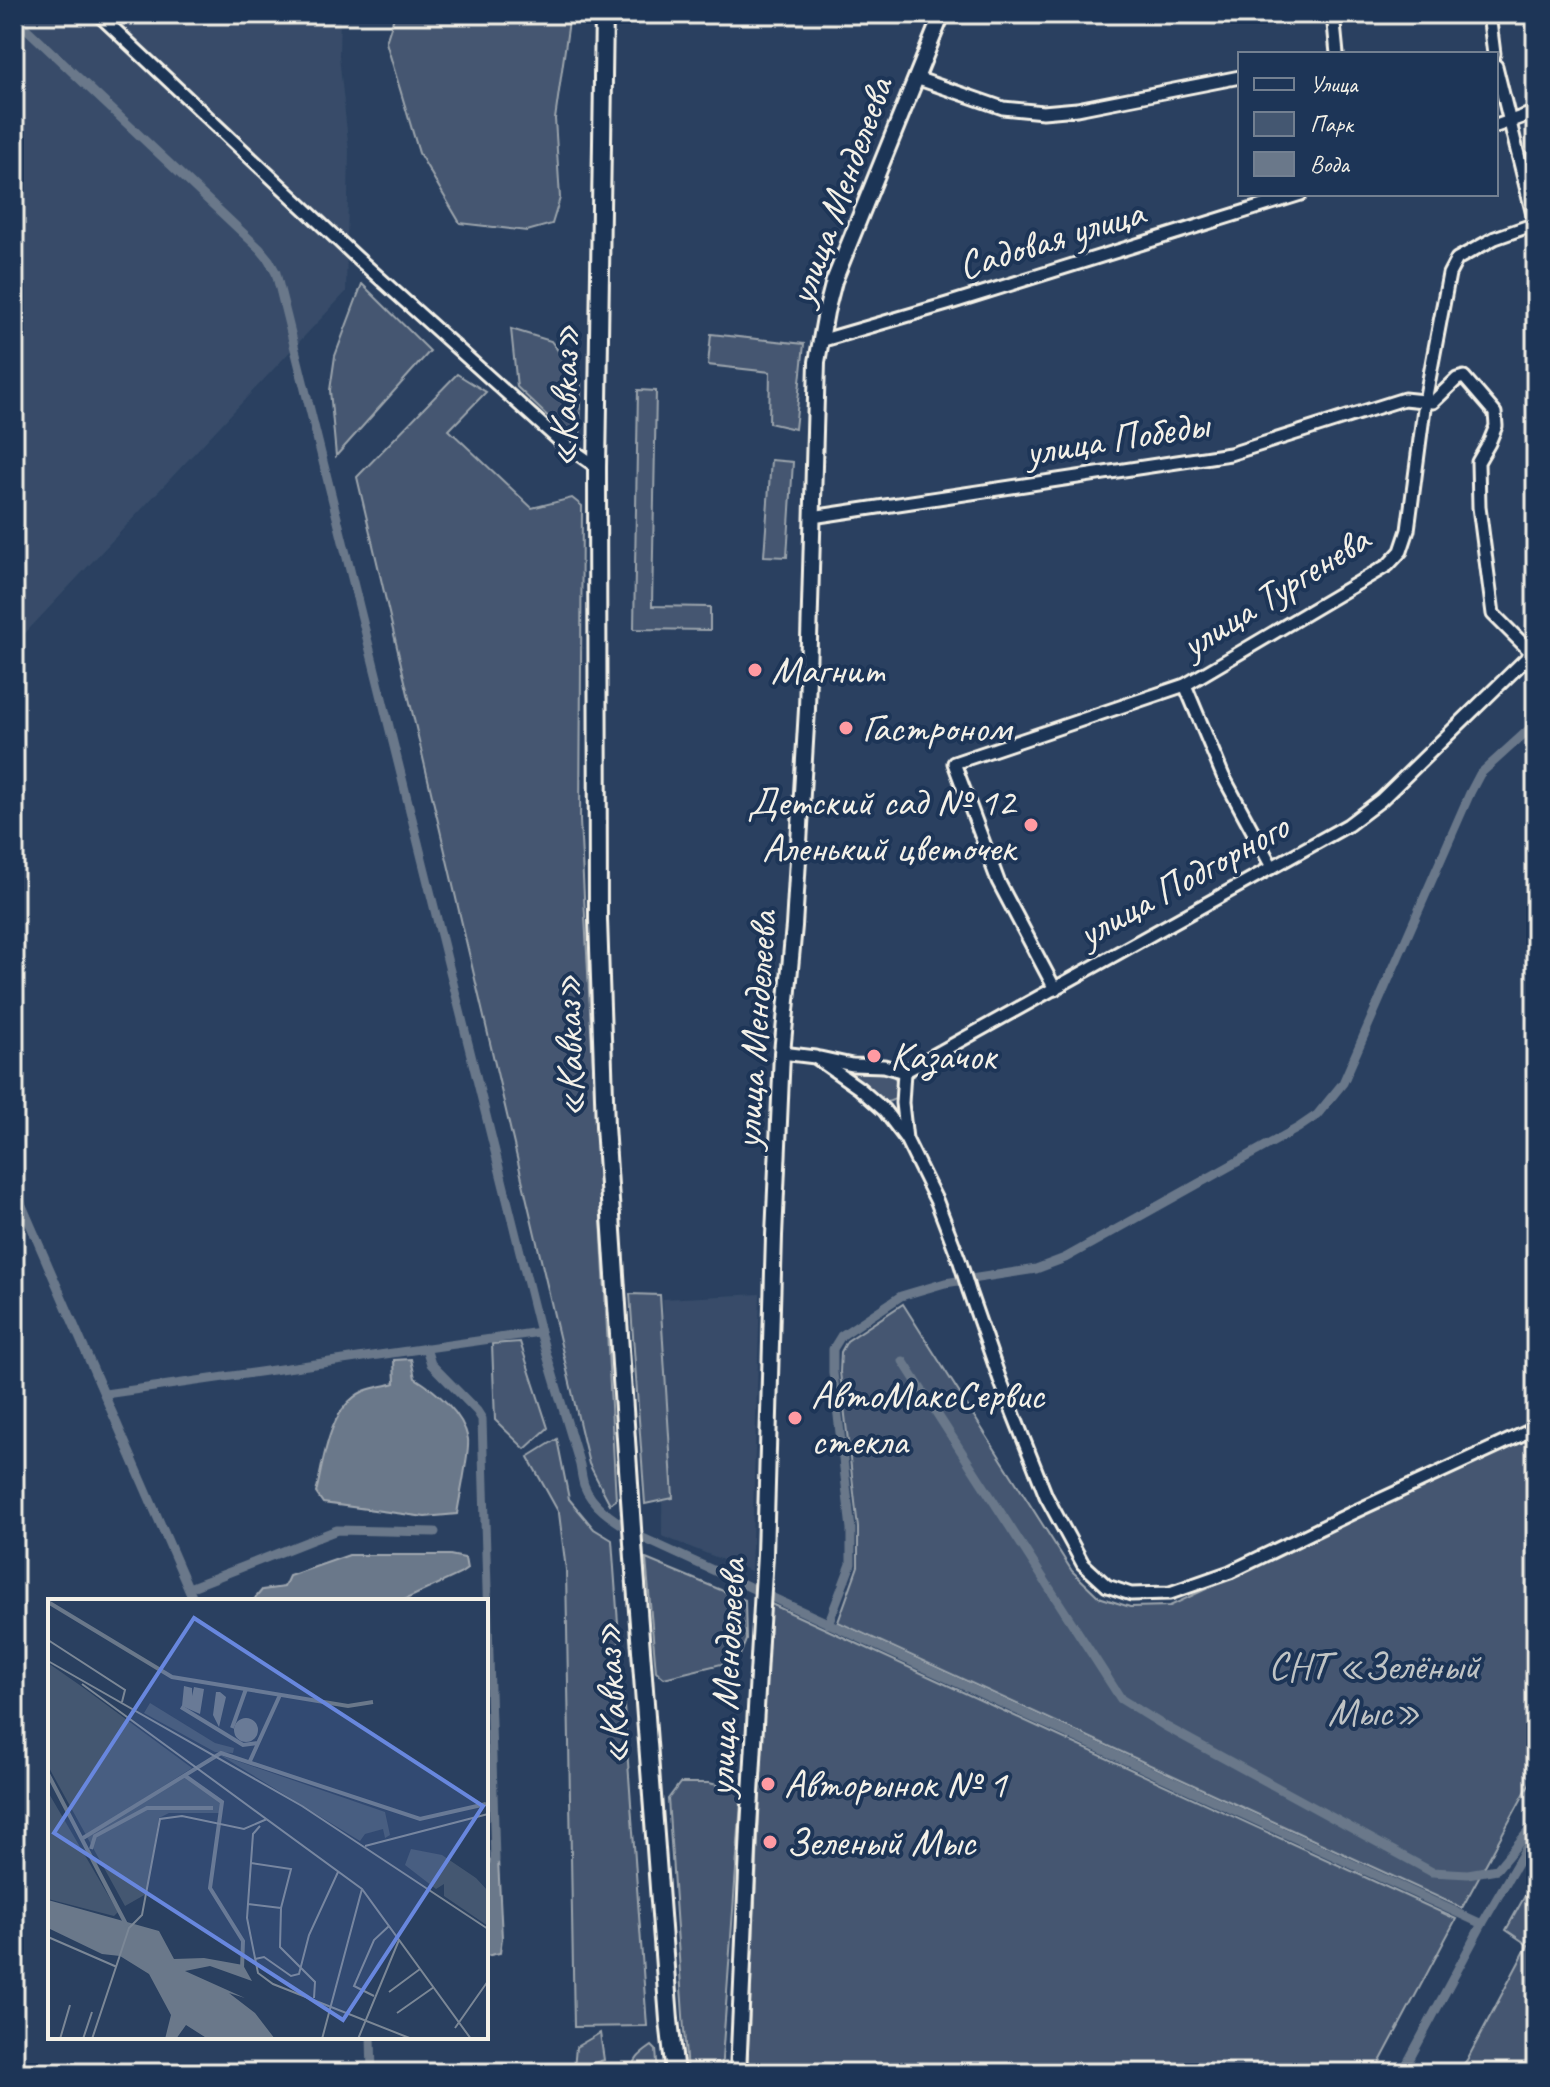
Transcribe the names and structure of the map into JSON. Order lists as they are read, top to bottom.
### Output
{
  "streets": {
    "highway": ["«Кавказ»"],
    "main road": ["улица Менделеева"],
    "street": [
      "Садовая улица",
      "улица Победы",
      "улица Тургенева",
      "улица Подгорного"
    ]
  },
  "crossings": [
    ["улица Менделеева", "Садовая улица"],
    ["улица Менделеева", "улица Победы"],
    ["улица Победы", "улица Тургенева"],
    ["улица Тургенева", "улица Подгорного"]
  ],
  "parks": ["СНТ «Зелёный Мыс»"],
  "places": [
    "Магнит",
    "Гастроном",
    "Детский сад № 12 Аленький цветочек",
    "Казачок",
    "АвтоМаксСервис стекла",
    "Авторынок № 1",
    "Зеленый Мыс"
  ],
  "legend": ["Улица", "Парк", "Вода"]
}
